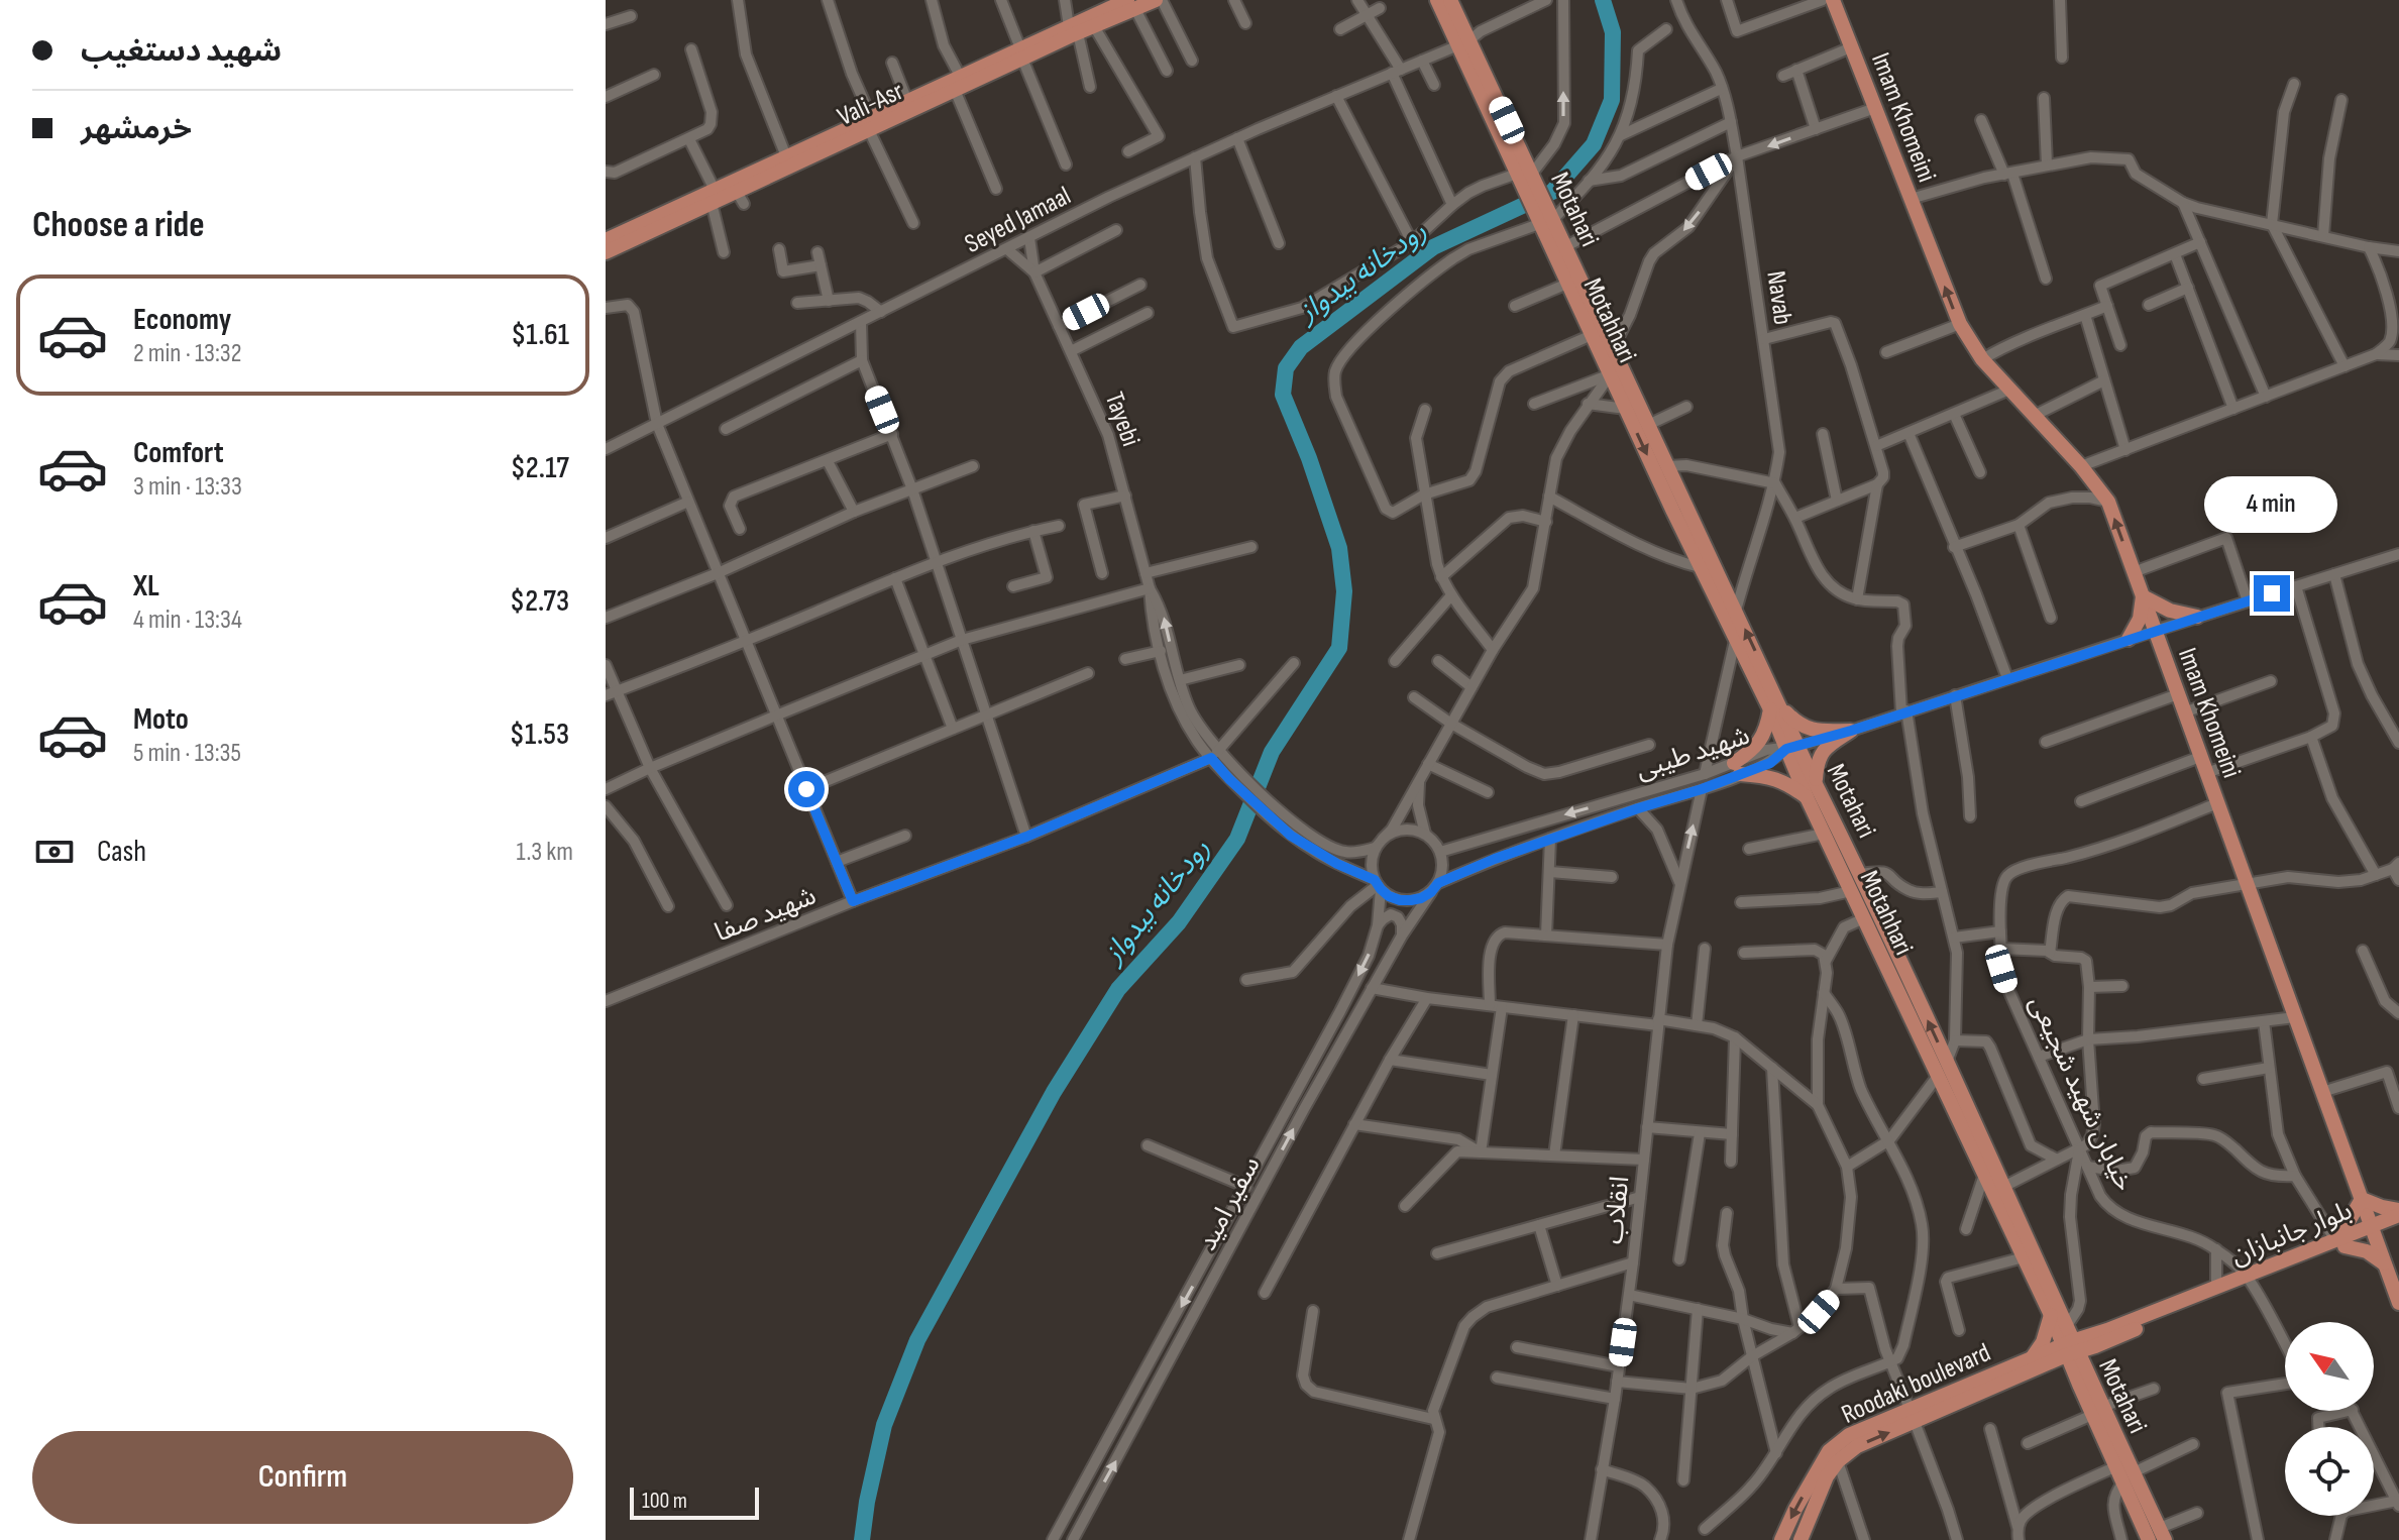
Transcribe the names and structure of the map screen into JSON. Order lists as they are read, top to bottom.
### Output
{
  "streets": {
    "main road": [
      "Vali-Asr",
      "Imam Khomeini",
      "Motahari",
      "Motahhari",
      "بلوار جانبازان",
      "Roodaki boulevard"
    ],
    "street": [
      "Seyed Jamaal",
      "Navab",
      "Tayebi",
      "شهید طیبی",
      "شهید صفا",
      "خیابان شهید شجیعی",
      "سفیر امید",
      "انقلاب"
    ]
  },
  "crossings": [
    ["Imam Khomeini", "شهید طیبی"],
    ["Imam Khomeini", "خیابان شهید شجیعی"],
    ["Imam Khomeini", "بلوار جانبازان"],
    ["Motahari", "Seyed Jamaal"],
    ["Motahari", "Navab"],
    ["Motahari", "Motahhari"],
    ["Motahari", "شهید طیبی"],
    ["Seyed Jamaal", "Tayebi"],
    ["Motahhari", "شهید طیبی"],
    ["Motahhari", "بلوار جانبازان"],
    ["Motahhari", "Roodaki boulevard"],
    ["Tayebi", "شهید صفا"],
    ["شهید طیبی", "سفیر امید"],
    ["شهید طیبی", "انقلاب"],
    ["خیابان شهید شجیعی", "بلوار جانبازان"],
    ["بلوار جانبازان", "Roodaki boulevard"]
  ],
  "water": ["رودخانه بیدواز"],
  "scale_bar": "100 m",
  "north": "top left",
  "page": {
    "banner": ["شهید دستغیب", "خرمشهر"],
    "heading": "Choose a ride",
    "list": [
      {
        "name": "Economy",
        "note": "2 min · 13:32",
        "value": "$1.61"
      },
      {
        "name": "Comfort",
        "note": "3 min · 13:33",
        "value": "$2.17"
      },
      {
        "name": "XL",
        "note": "4 min · 13:34",
        "value": "$2.73"
      },
      {
        "name": "Moto",
        "note": "5 min · 13:35",
        "value": "$1.53"
      }
    ],
    "bubble": "4 min",
    "pay": ["Cash", "1.3 km"],
    "buttons": "Confirm",
    "scale": "100 m"
  }
}
